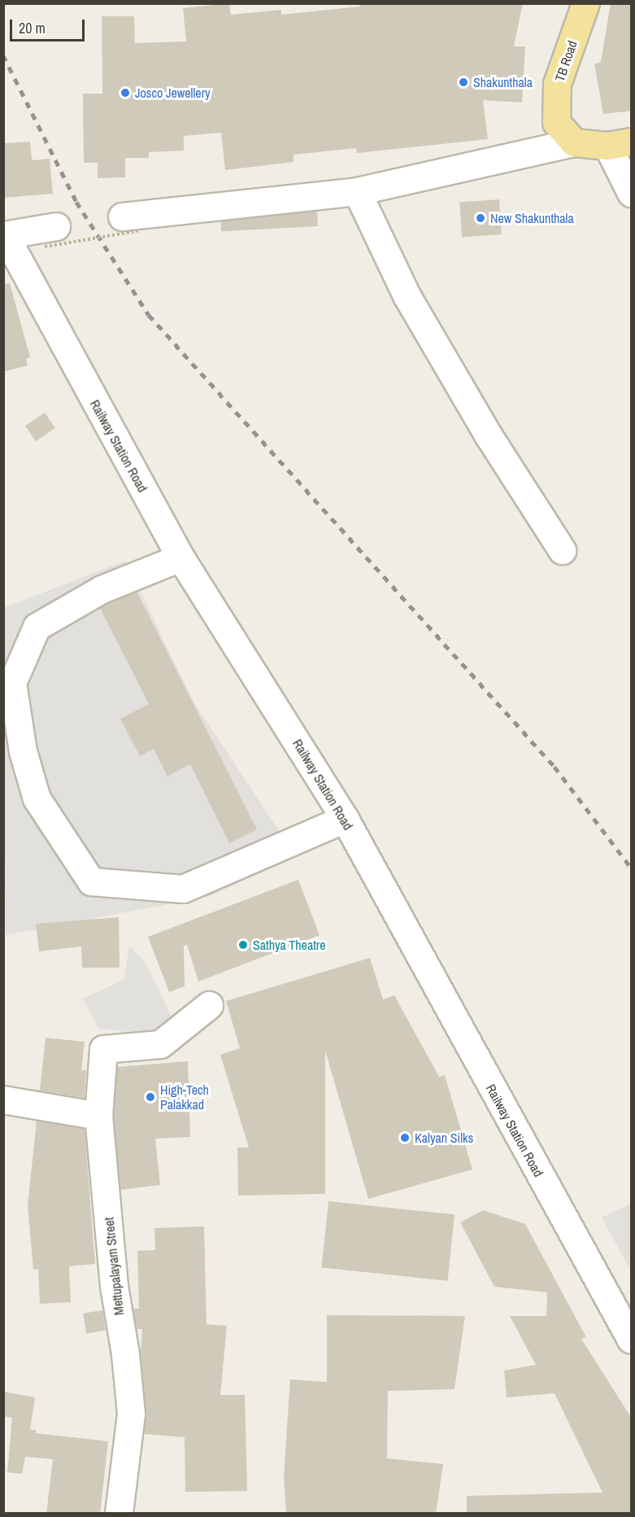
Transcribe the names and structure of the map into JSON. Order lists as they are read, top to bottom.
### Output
{
  "streets": {
    "main road": ["TB Road"],
    "street": ["Railway Station Road", "Mettupalayam Street"]
  },
  "places": [
    "Shakunthala",
    "Josco Jewellery",
    "New Shakunthala",
    "Sathya Theatre",
    "High-Tech Palakkad",
    "Kalyan Silks"
  ],
  "scale_bar": "20 m"
}
